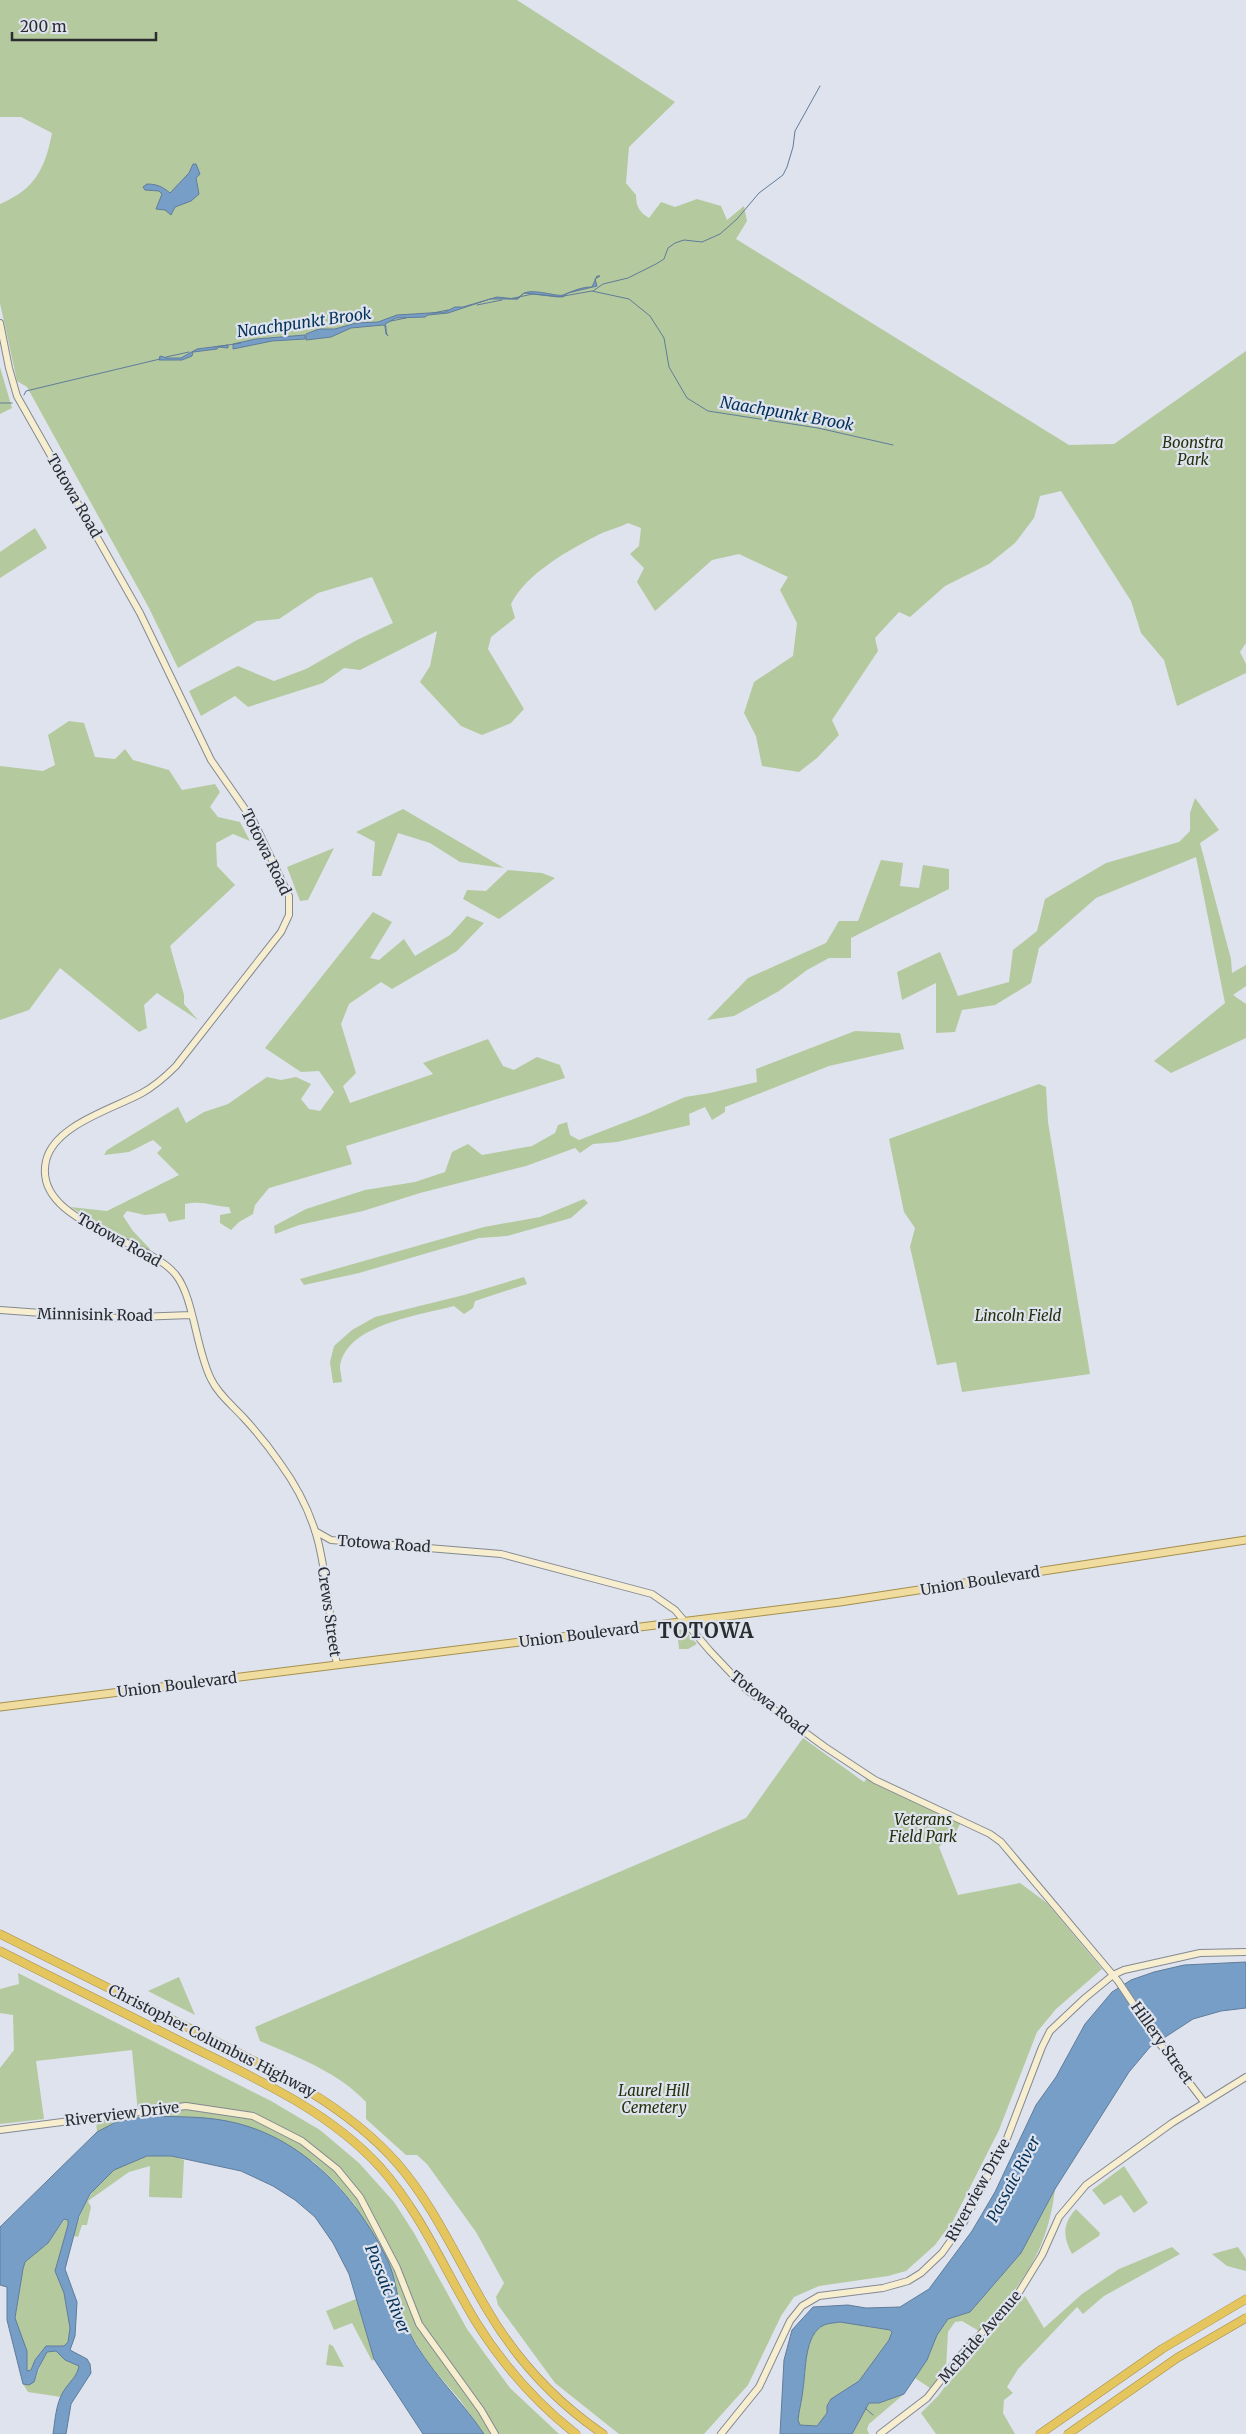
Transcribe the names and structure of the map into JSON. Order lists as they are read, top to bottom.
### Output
{
  "streets": {
    "highway": ["Christopher Columbus Highway"],
    "main road": [
      "Totowa Road",
      "Minnisink Road",
      "Union Boulevard",
      "Crews Street",
      "Hillery Street",
      "Riverview Drive",
      "McBride Avenue"
    ]
  },
  "crossings": [
    ["Totowa Road", "Minnisink Road"],
    ["Totowa Road", "Union Boulevard"],
    ["Totowa Road", "Crews Street"],
    ["Totowa Road", "Hillery Street"],
    ["Totowa Road", "Riverview Drive"],
    ["Union Boulevard", "Crews Street"],
    ["Hillery Street", "McBride Avenue"]
  ],
  "districts": ["TOTOWA"],
  "water": ["Naachpunkt Brook", "Passaic River"],
  "parks": [
    "Boonstra Park",
    "Lincoln Field",
    "Veterans Field Park",
    "Laurel Hill Cemetery"
  ],
  "scale_bar": "200 m"
}
